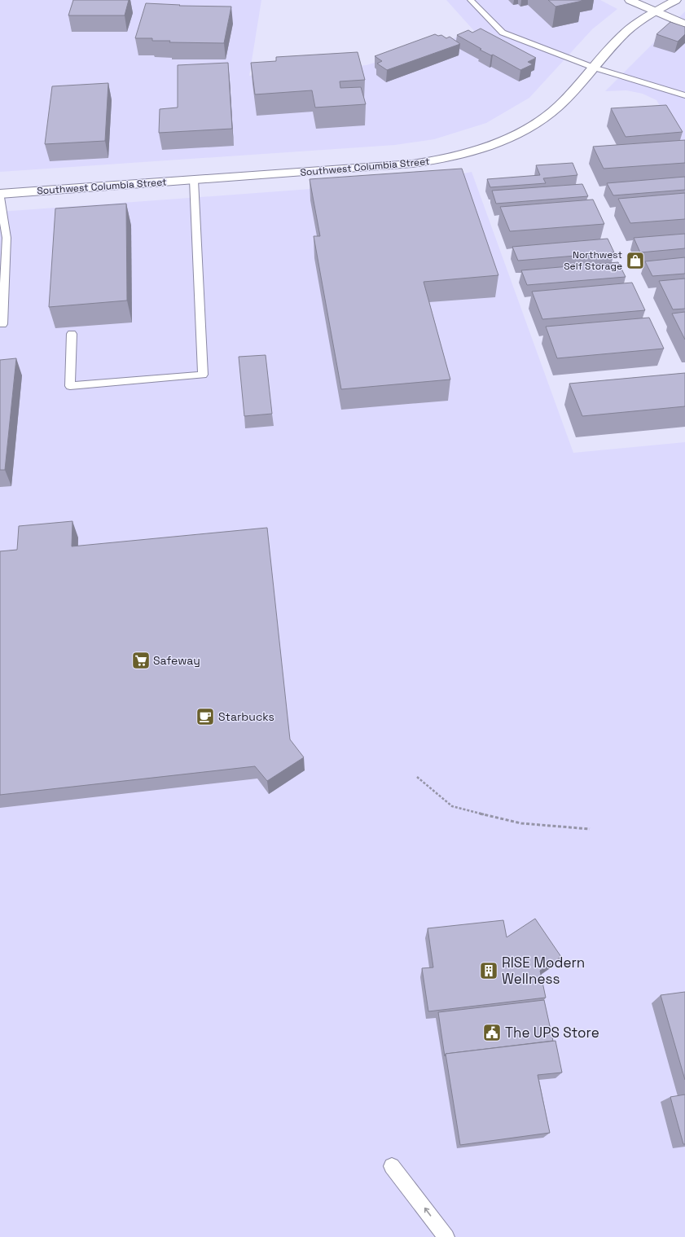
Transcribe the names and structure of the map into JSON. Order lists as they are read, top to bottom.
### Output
{
  "streets": {
    "street": ["Southwest Columbia Street"]
  },
  "places": {
    "shop": ["Northwest Self Storage"],
    "supermarket": ["Safeway"],
    "cafe": ["Starbucks"],
    "building": ["RISE Modern Wellness"],
    "public building": ["The UPS Store"]
  }
}
